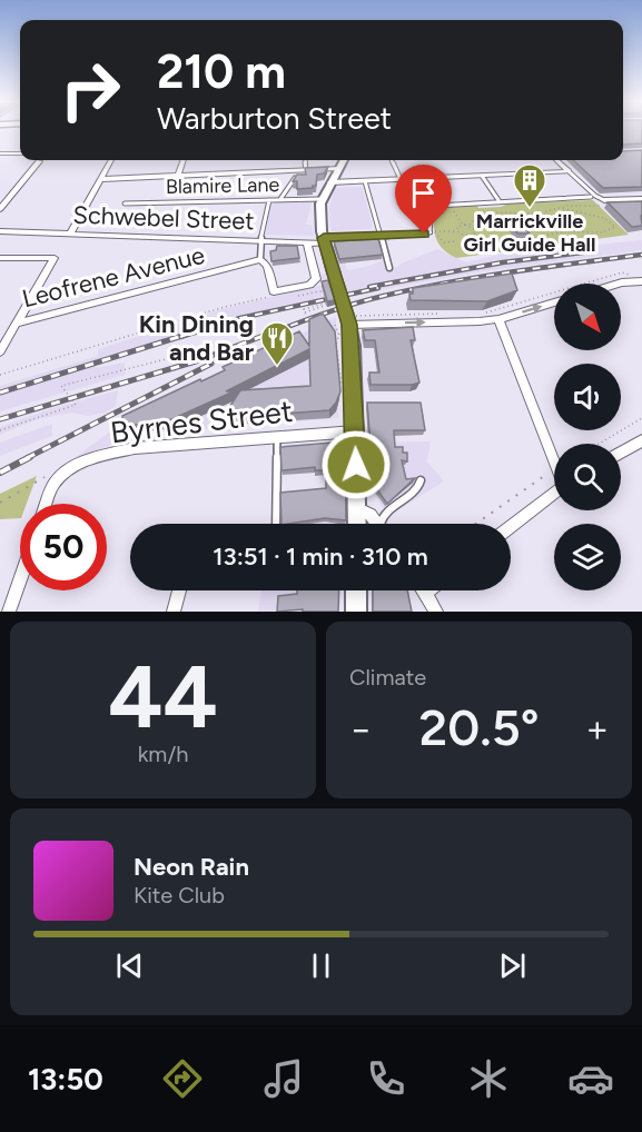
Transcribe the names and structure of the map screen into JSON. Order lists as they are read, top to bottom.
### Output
{
  "streets": {
    "street": ["Schwebel Street", "Leofrene Avenue", "Byrnes Street"],
    "lane": ["Blamire Lane"]
  },
  "places": {
    "building": ["Marrickville Girl Guide Hall"],
    "restaurant": ["Kin Dining and Bar"]
  },
  "north": "bottom right",
  "page": {
    "turn": ["210 m", "Warburton Street"],
    "limit": "50",
    "trip": "13:51 · 1 min · 310 m",
    "tile": [
      ["44", "km/h"],
      "Climate"
    ],
    "heat": ["−", "20.5°", "+"],
    "song": ["Neon Rain", "Kite Club"],
    "tabs": "13:50"
  }
}
